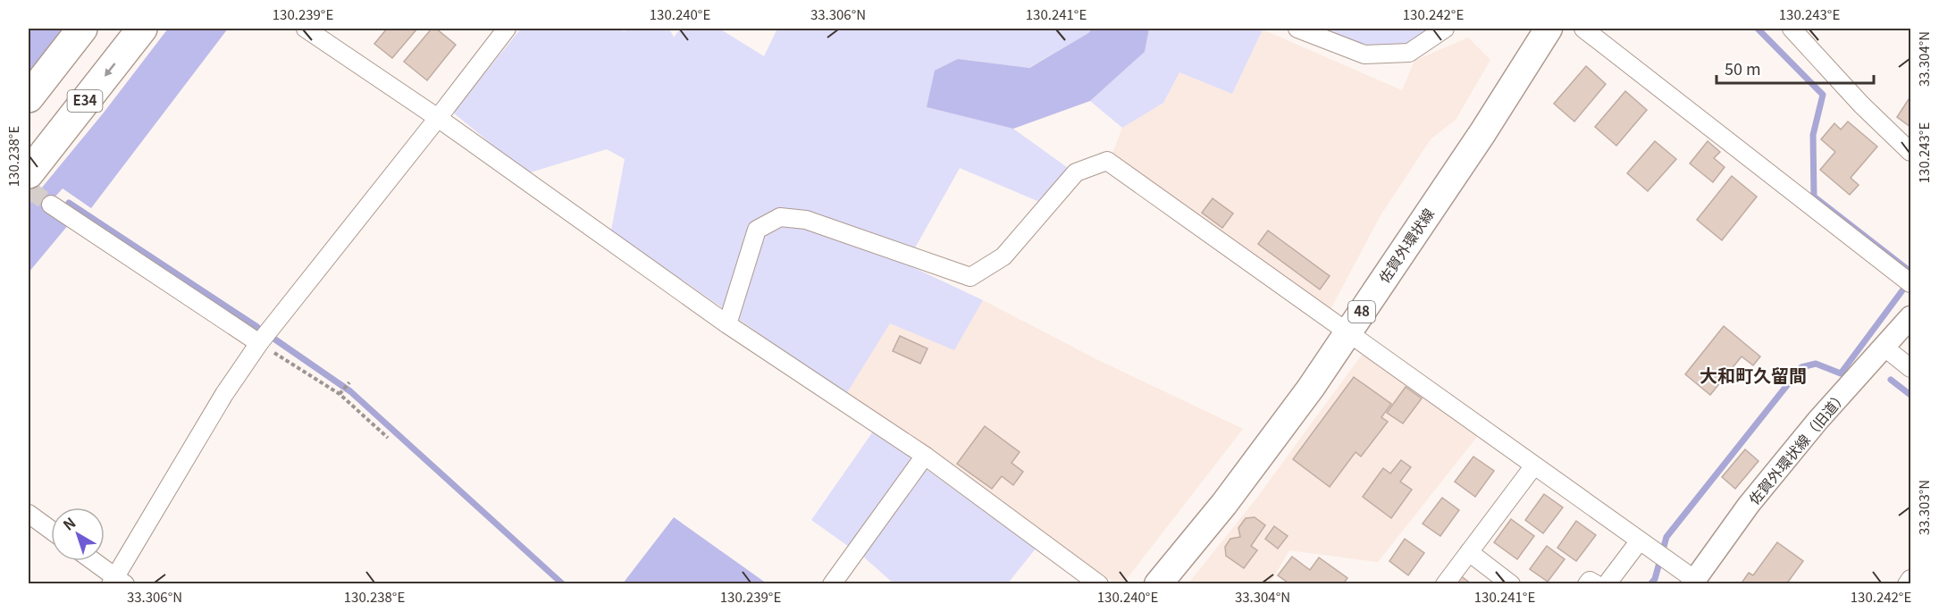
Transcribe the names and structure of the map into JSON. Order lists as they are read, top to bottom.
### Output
{
  "streets": {
    "highway": ["E34"],
    "main road": ["佐賀外環状線", "48"],
    "street": ["佐賀外環状線（旧道）"]
  },
  "districts": ["大和町久留間"],
  "scale_bar": "50 m",
  "north": "top left",
  "coordinates": [
    "130.239°E",
    "130.240°E",
    "33.306°N",
    "130.241°E",
    "130.242°E",
    "130.243°E",
    "33.304°N",
    "130.238°E",
    "33.303°N"
  ]
}
